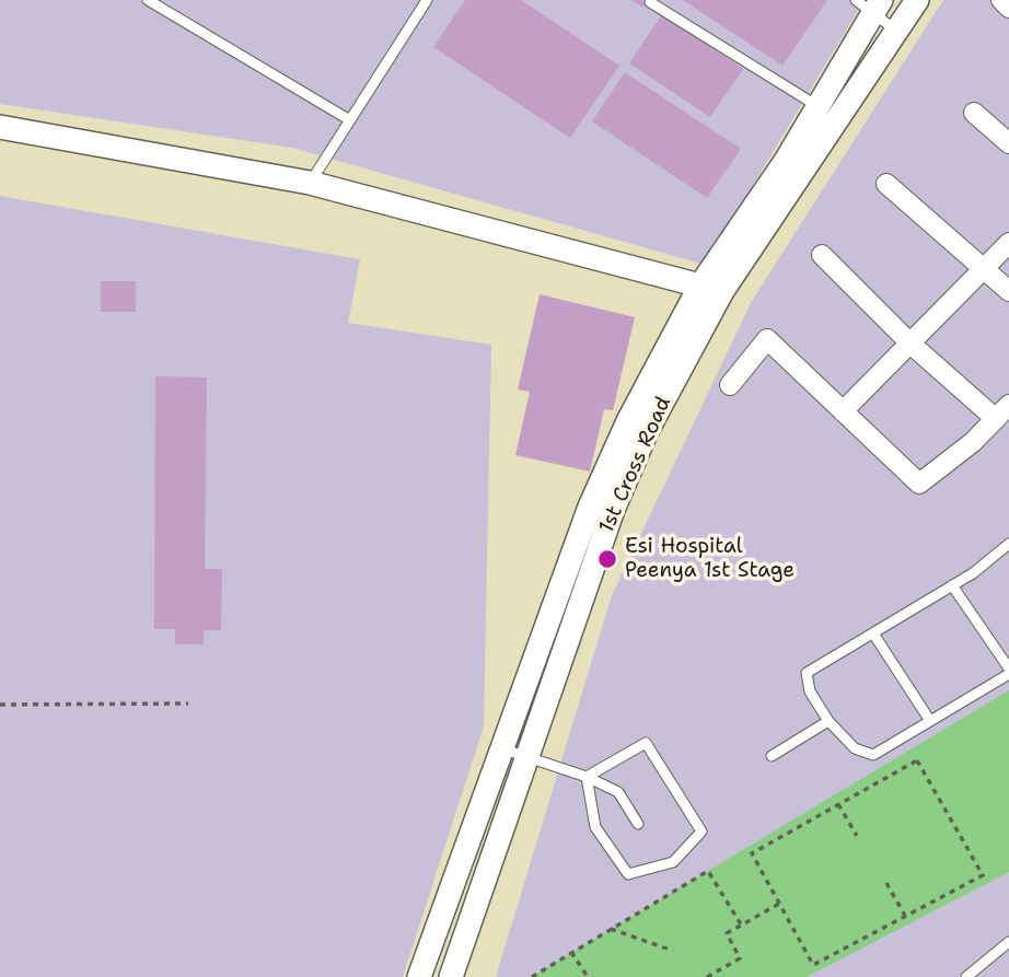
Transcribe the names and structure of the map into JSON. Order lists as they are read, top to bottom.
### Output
{
  "streets": {
    "street": ["1st Cross Road"]
  },
  "places": ["Esi Hospital Peenya 1st Stage"]
}
